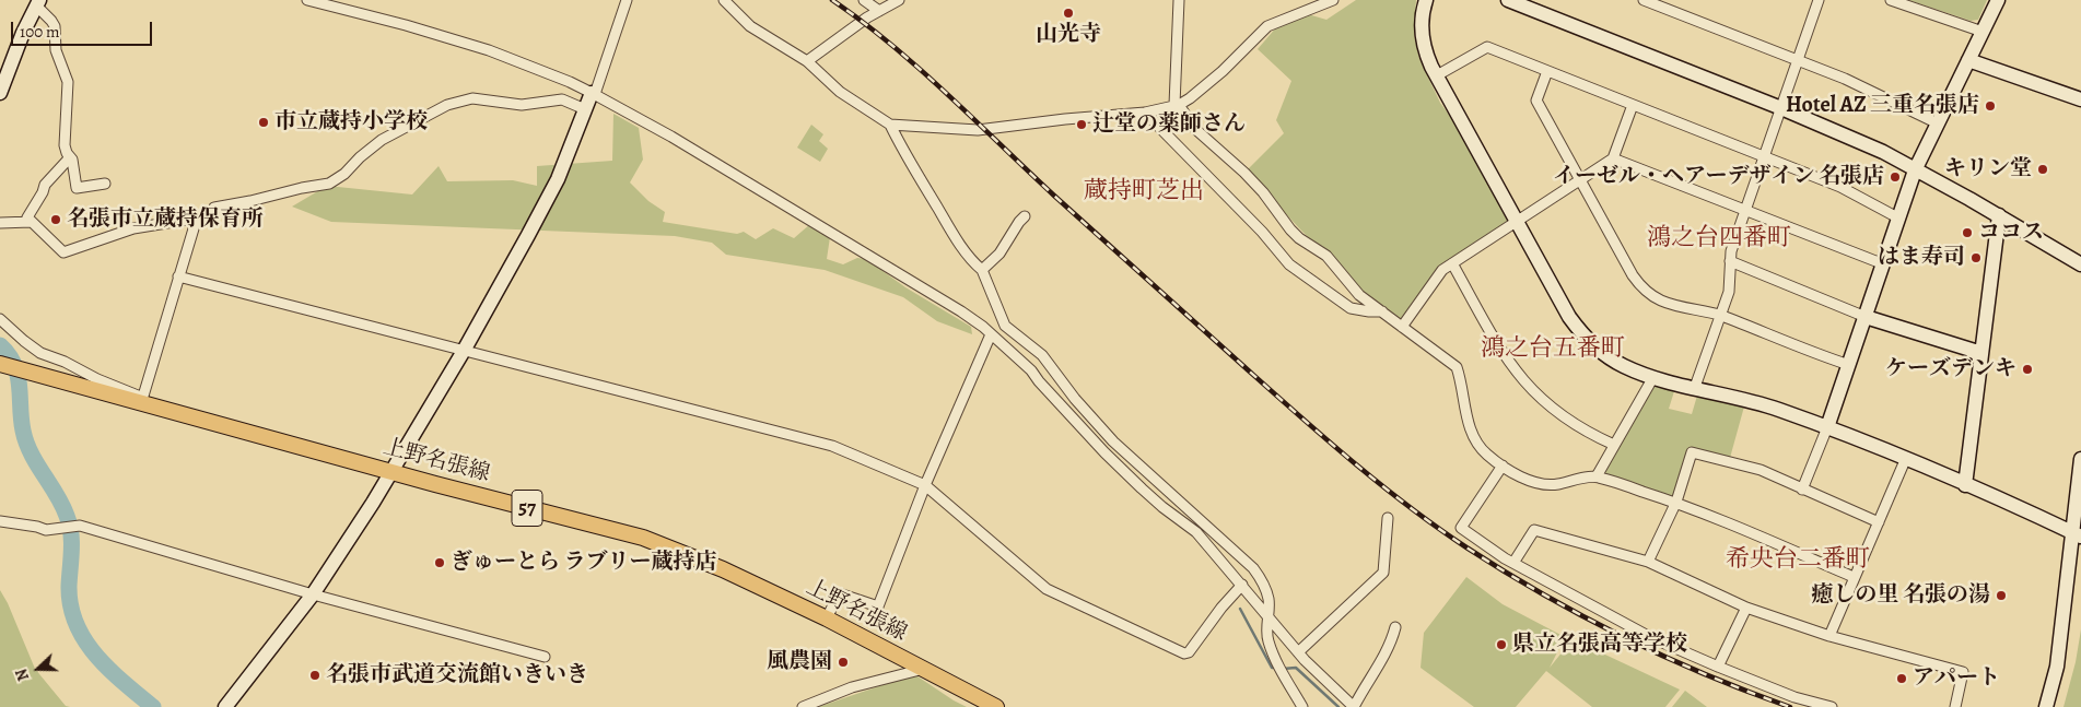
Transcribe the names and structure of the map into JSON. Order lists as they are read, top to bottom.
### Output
{
  "streets": {
    "main road": ["上野名張線", "57"]
  },
  "districts": [
    "蔵持町芝出",
    "鴻之台四番町",
    "鴻之台五番町",
    "希央台二番町"
  ],
  "places": [
    "山光寺",
    "Hotel AZ 三重名張店",
    "市立蔵持小学校",
    "辻堂の薬師さん",
    "キリン堂",
    "イーゼル・ヘアーデザイン 名張店",
    "名張市立蔵持保育所",
    "ココス",
    "はま寿司",
    "ケーズデンキ",
    "ぎゅーとら ラブリー蔵持店",
    "癒しの里 名張の湯",
    "県立名張高等学校",
    "風農園",
    "名張市武道交流館いきいき",
    "アパート"
  ],
  "scale_bar": "100 m",
  "north": "left"
}
